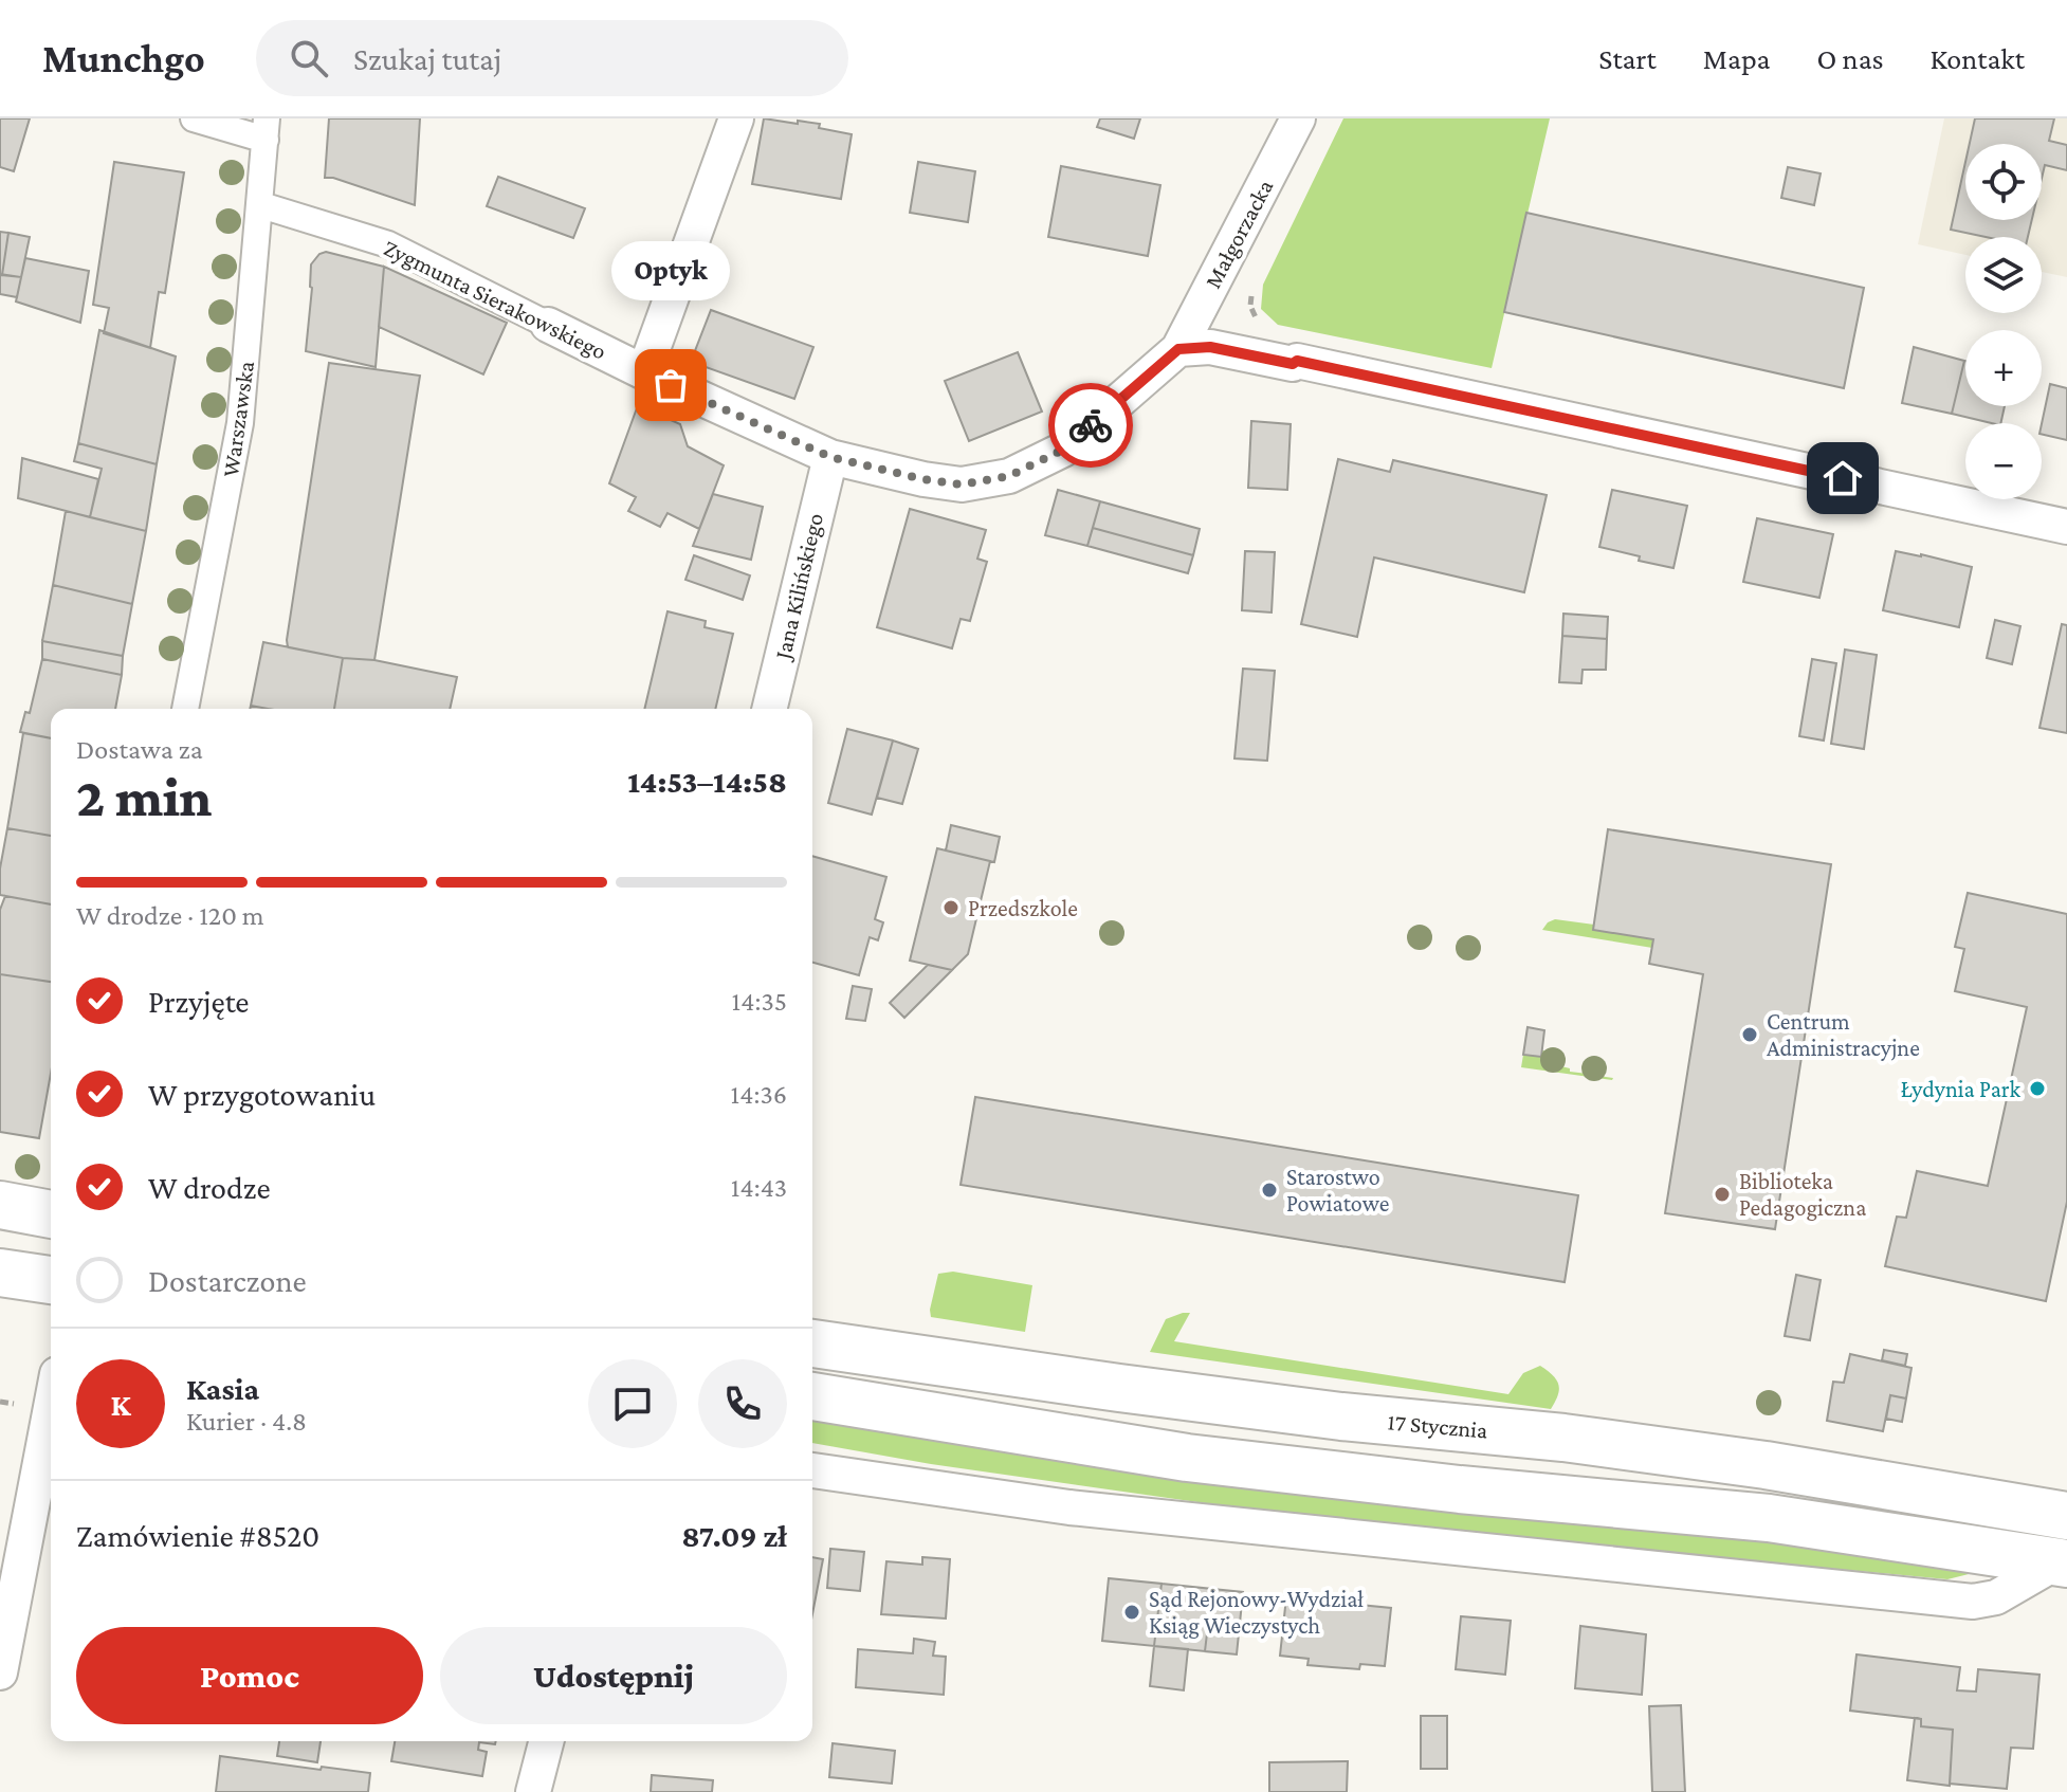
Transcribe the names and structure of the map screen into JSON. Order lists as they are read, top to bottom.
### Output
{
  "streets": {
    "main road": ["17 Stycznia"],
    "street": [
      "Małgorzacka",
      "Zygmunta Sierakowskiego",
      "Warszawska",
      "Jana Kilińskiego"
    ]
  },
  "crossings": [
    ["Małgorzacka", "Zygmunta Sierakowskiego"],
    ["Zygmunta Sierakowskiego", "Warszawska"],
    ["Zygmunta Sierakowskiego", "Jana Kilińskiego"]
  ],
  "places": [
    "Optyk",
    "Przedszkole",
    "Centrum Administracyjne",
    "Łydynia Park",
    "Starostwo Powiatowe",
    "Biblioteka Pedagogiczna",
    "Sąd Rejonowy-Wydział Ksiąg Wieczystych"
  ],
  "page": {
    "header": "Munchgo",
    "search": "Szukaj tutaj",
    "nav": [
      "Start",
      "Mapa",
      "O nas",
      "Kontakt"
    ],
    "map_buttons": ["+", "−"],
    "bubble": "Optyk",
    "heading": ["2 min", "Dostawa za", "14:53–14:58"],
    "panel": [
      "Kasia",
      "Kurier · 4.8",
      "Zamówienie #8520",
      "87.09 zł"
    ],
    "bar": "W drodze · 120 m",
    "list": [
      ["Przyjęte", "14:35"],
      ["W przygotowaniu", "14:36"],
      ["W drodze", "14:43"],
      "Dostarczone"
    ],
    "round": "K",
    "buttons": ["Pomoc", "Udostępnij"]
  }
}
